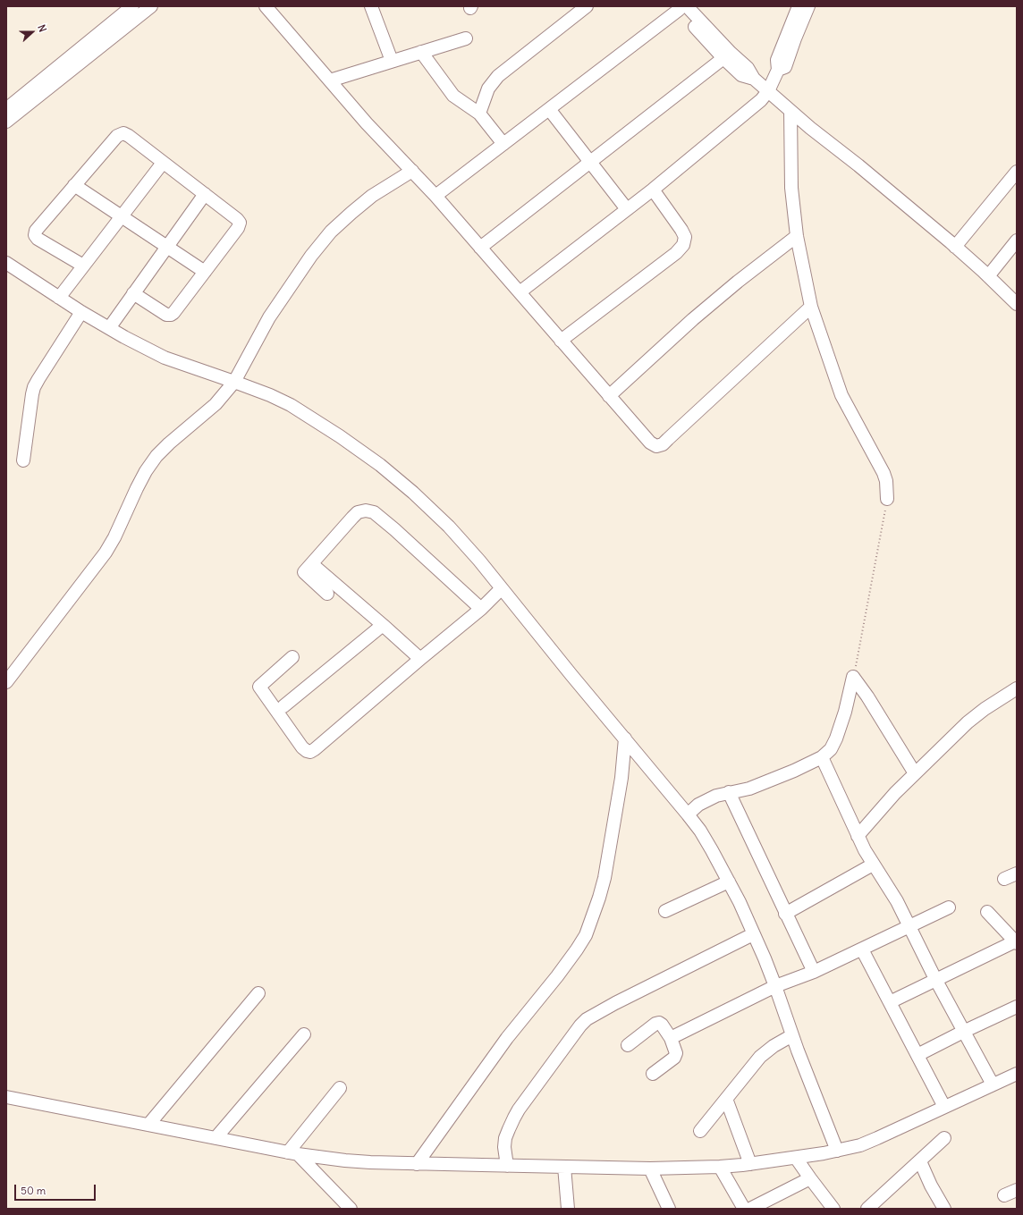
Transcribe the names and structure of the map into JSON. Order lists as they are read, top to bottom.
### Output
{
  "scale_bar": "50 m",
  "north": "right"
}
